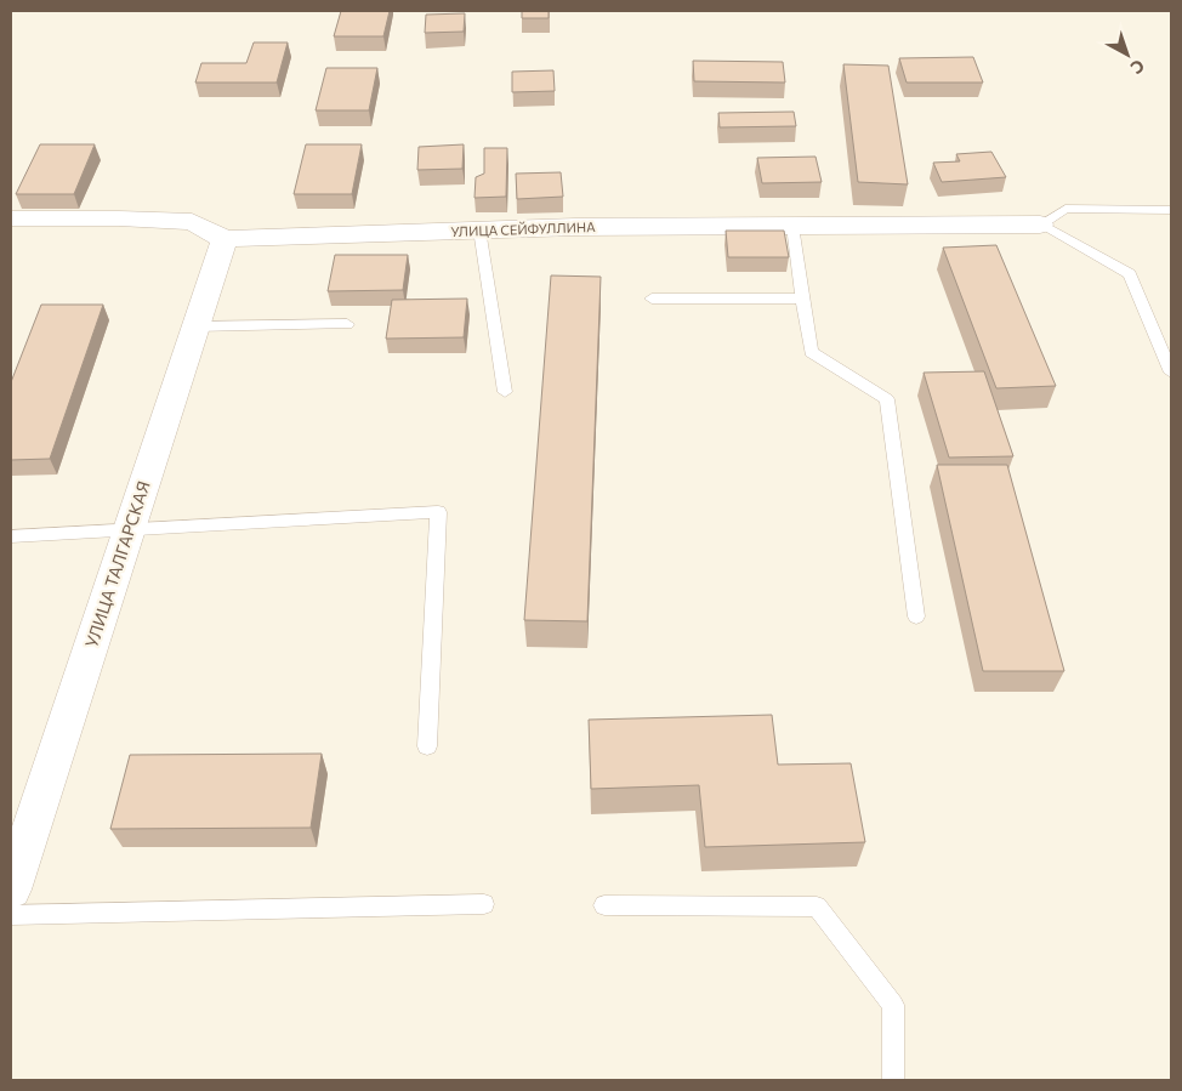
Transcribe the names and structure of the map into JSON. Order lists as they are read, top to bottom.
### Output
{
  "streets": {
    "street": ["УЛИЦА СЕЙФУЛЛИНА", "УЛИЦА ТАЛГАРСКАЯ"]
  },
  "crossings": [
    ["УЛИЦА СЕЙФУЛЛИНА", "УЛИЦА ТАЛГАРСКАЯ"]
  ],
  "north": "bottom right"
}
